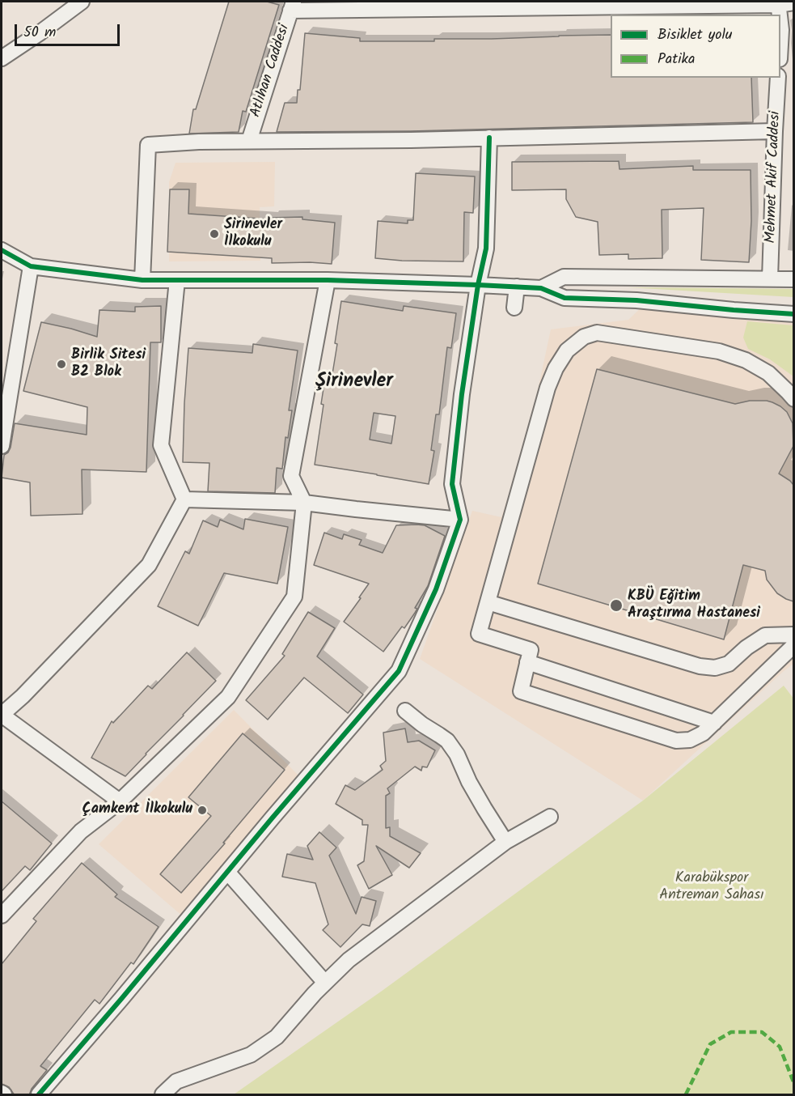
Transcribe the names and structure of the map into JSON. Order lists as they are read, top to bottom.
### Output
{
  "streets": {
    "street": ["Atlıhan Caddesi", "Mehmet Akif Caddesi"]
  },
  "districts": ["Şirinevler"],
  "parks": ["Karabükspor Antreman Sahası"],
  "places": [
    "Şirinevler İlkokulu",
    "Birlik Sitesi B2 Blok",
    "KBÜ Eğitim Araştırma Hastanesi",
    "Çamkent İlkokulu"
  ],
  "legend": ["Bisiklet yolu", "Patika"],
  "scale_bar": "50 m"
}
